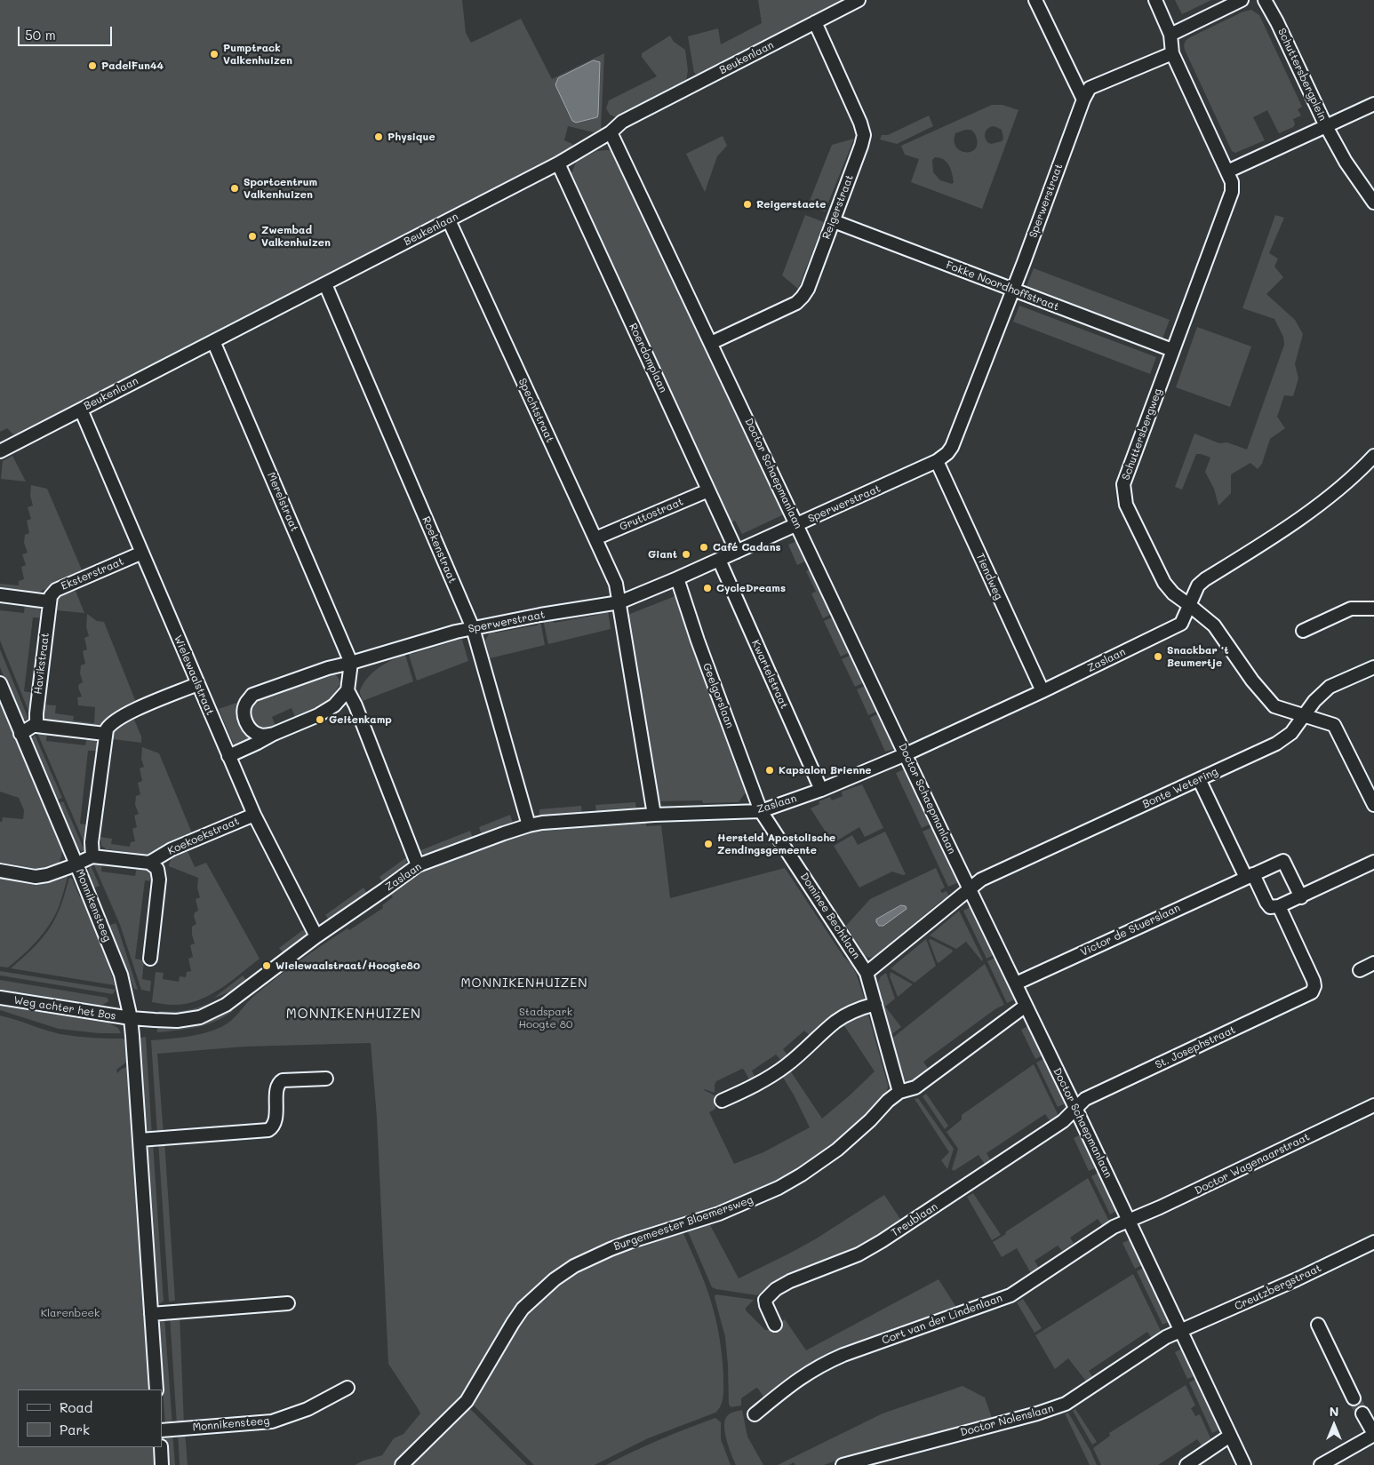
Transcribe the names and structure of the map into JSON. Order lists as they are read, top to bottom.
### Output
{
  "streets": {
    "street": [
      "Beukenlaan",
      "Schuttersbergplein",
      "Sperwerstraat",
      "Reigerstraat",
      "Fokke Noordhoffstraat",
      "Roerdomplaan",
      "Spechtstraat",
      "Schuttersbergweg",
      "Doctor Schaepmanlaan",
      "Merelstraat",
      "Gruttostraat",
      "Roekenstraat",
      "Eksterstraat",
      "Tiendweg",
      "Zaslaan",
      "Havikstraat",
      "Kwartelstraat",
      "Wielewaalstraat",
      "Geelgorslaan",
      "Bonte Wetering",
      "Koekoekstraat",
      "Monnikensteeg",
      "Dominee Bechtlaan",
      "Victor de Stuerslaan",
      "Weg achter het Bos",
      "St. Josephstraat",
      "Doctor Wagenaarstraat",
      "Treublaan",
      "Burgemeester Bloemersweg",
      "Creutzbergstraat",
      "Cort van der Lindenlaan",
      "Doctor Nolenslaan"
    ]
  },
  "crossings": [
    ["Beukenlaan", "Reigerstraat"],
    ["Beukenlaan", "Roerdomplaan"],
    ["Beukenlaan", "Spechtstraat"],
    ["Beukenlaan", "Doctor Schaepmanlaan"],
    ["Beukenlaan", "Merelstraat"],
    ["Beukenlaan", "Roekenstraat"],
    ["Beukenlaan", "Wielewaalstraat"],
    ["Schuttersbergplein", "Schuttersbergweg"],
    ["Sperwerstraat", "Fokke Noordhoffstraat"],
    ["Sperwerstraat", "Roerdomplaan"],
    ["Sperwerstraat", "Spechtstraat"],
    ["Sperwerstraat", "Doctor Schaepmanlaan"],
    ["Sperwerstraat", "Merelstraat"],
    ["Sperwerstraat", "Roekenstraat"],
    ["Sperwerstraat", "Tiendweg"],
    ["Sperwerstraat", "Kwartelstraat"],
    ["Sperwerstraat", "Wielewaalstraat"],
    ["Sperwerstraat", "Geelgorslaan"],
    ["Reigerstraat", "Fokke Noordhoffstraat"],
    ["Reigerstraat", "Doctor Schaepmanlaan"],
    ["Fokke Noordhoffstraat", "Schuttersbergweg"],
    ["Roerdomplaan", "Gruttostraat"],
    ["Spechtstraat", "Gruttostraat"],
    ["Schuttersbergweg", "Zaslaan"],
    ["Schuttersbergweg", "Bonte Wetering"],
    ["Doctor Schaepmanlaan", "Zaslaan"],
    ["Doctor Schaepmanlaan", "Bonte Wetering"],
    ["Doctor Schaepmanlaan", "Victor de Stuerslaan"],
    ["Doctor Schaepmanlaan", "St. Josephstraat"],
    ["Doctor Schaepmanlaan", "Doctor Wagenaarstraat"],
    ["Doctor Schaepmanlaan", "Treublaan"],
    ["Doctor Schaepmanlaan", "Burgemeester Bloemersweg"],
    ["Doctor Schaepmanlaan", "Creutzbergstraat"],
    ["Doctor Schaepmanlaan", "Cort van der Lindenlaan"],
    ["Doctor Schaepmanlaan", "Doctor Nolenslaan"],
    ["Roekenstraat", "Zaslaan"],
    ["Eksterstraat", "Havikstraat"],
    ["Eksterstraat", "Wielewaalstraat"],
    ["Tiendweg", "Zaslaan"],
    ["Zaslaan", "Kwartelstraat"],
    ["Zaslaan", "Wielewaalstraat"],
    ["Zaslaan", "Geelgorslaan"],
    ["Zaslaan", "Monnikensteeg"],
    ["Zaslaan", "Dominee Bechtlaan"],
    ["Zaslaan", "Weg achter het Bos"],
    ["Wielewaalstraat", "Koekoekstraat"],
    ["Geelgorslaan", "Dominee Bechtlaan"],
    ["Bonte Wetering", "Dominee Bechtlaan"],
    ["Monnikensteeg", "Weg achter het Bos"],
    ["Dominee Bechtlaan", "Burgemeester Bloemersweg"],
    ["St. Josephstraat", "Treublaan"],
    ["Doctor Wagenaarstraat", "Cort van der Lindenlaan"],
    ["Creutzbergstraat", "Doctor Nolenslaan"]
  ],
  "districts": ["MONNIKENHUIZEN", "MONNIKENHUIZEN"],
  "parks": ["Stadspark Hoogte 80", "Klarenbeek"],
  "places": [
    "Pumptrack Valkenhuizen",
    "PadelFun44",
    "Physique",
    "Sportcentrum Valkenhuizen",
    "Reigerstaete",
    "Zwembad Valkenhuizen",
    "Café Cadans",
    "Giant",
    "CycleDreams",
    "Snackbar 't Beumertje",
    "Geitenkamp",
    "Kapsalon Brienne",
    "Hersteld Apostolische Zendingsgemeente",
    "Wielewaalstraat/Hoogte80"
  ],
  "legend": ["Road", "Park"],
  "scale_bar": "50 m",
  "north": "top"
}
